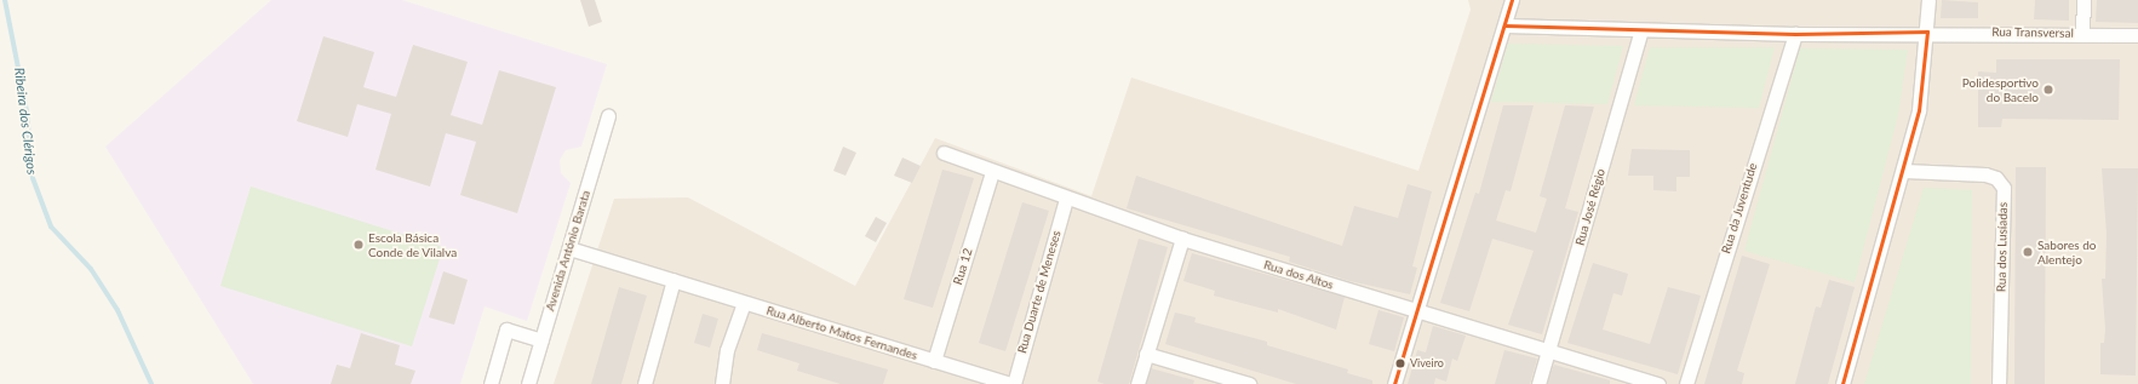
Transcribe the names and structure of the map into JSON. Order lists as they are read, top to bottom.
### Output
{
  "streets": {
    "street": [
      "Rua Transversal",
      "Rua José Régio",
      "Rua da Juventude",
      "Rua dos Lusíadas",
      "Avenida António Barata",
      "Rua 12",
      "Rua dos Altos",
      "Rua Duarte de Meneses",
      "Rua Alberto Matos Fernandes"
    ]
  },
  "crossings": [
    ["Rua Transversal", "Rua José Régio"],
    ["Rua Transversal", "Rua da Juventude"],
    ["Rua José Régio", "Rua dos Altos"],
    ["Avenida António Barata", "Rua Alberto Matos Fernandes"],
    ["Rua 12", "Rua dos Altos"],
    ["Rua 12", "Rua Alberto Matos Fernandes"],
    ["Rua dos Altos", "Rua Duarte de Meneses"],
    ["Rua Duarte de Meneses", "Rua Alberto Matos Fernandes"]
  ],
  "water": ["Ribeira dos Clérigos"],
  "places": [
    "Polidesportivo do Bacelo",
    "Escola Básica Conde de Vilalva",
    "Sabores do Alentejo",
    "Viveiro"
  ]
}
